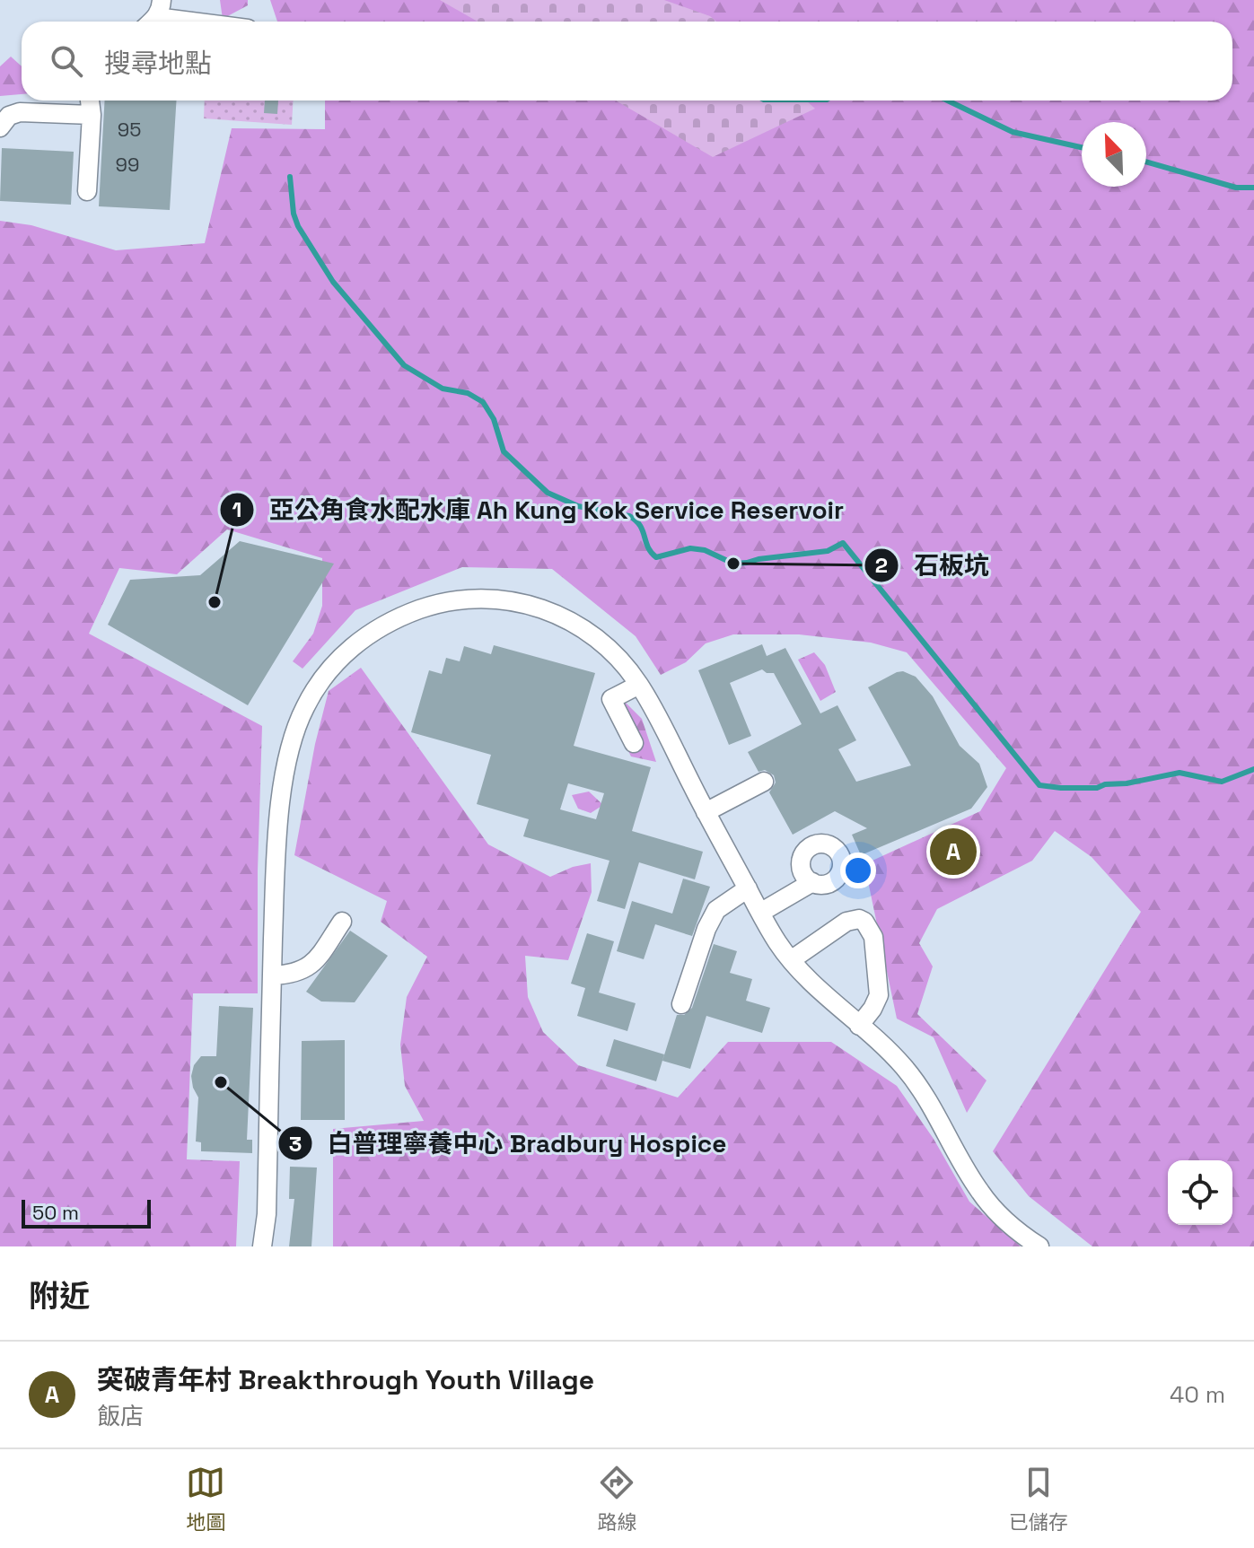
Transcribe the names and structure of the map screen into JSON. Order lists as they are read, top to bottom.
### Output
{
  "places": ["石板坑", "亞公角食水配水庫 Ah Kung Kok Service Reservoir", "白普理寧養中心 Bradbury Hospice"],
  "house_numbers": ["95", "99"],
  "scale_bar": "50 m",
  "north": "top left",
  "page": {
    "search": "搜尋地點",
    "pins": "A",
    "scale": "50 m",
    "heading": "附近",
    "list": [
      {
        "mark": "A",
        "name": "突破青年村 Breakthrough Youth Village",
        "note": "飯店",
        "value": "40 m"
      }
    ],
    "nav": ["地圖", "路線", "已儲存"]
  }
}
